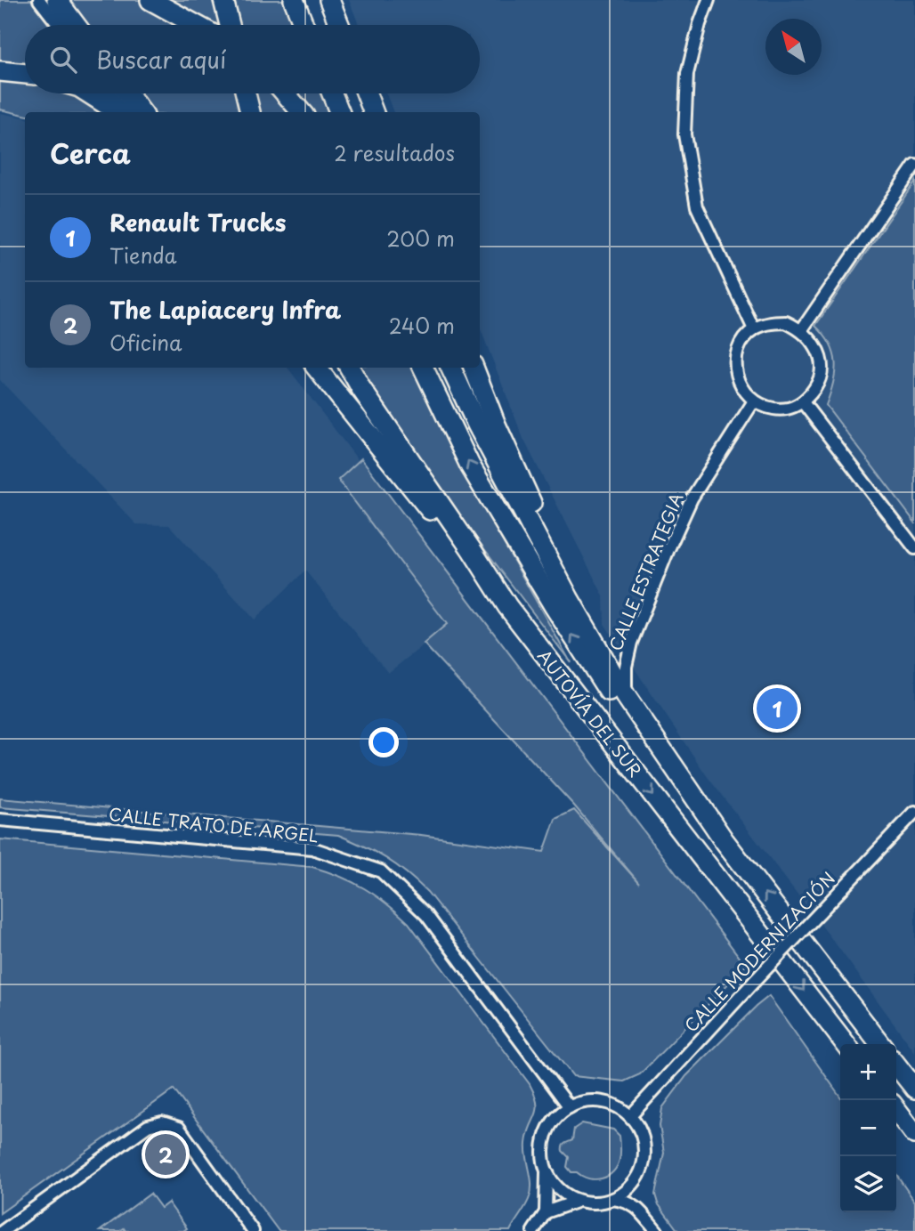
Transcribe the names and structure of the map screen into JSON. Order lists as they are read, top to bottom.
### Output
{
  "streets": {
    "highway": ["AUTOVÍA DEL SUR"],
    "street": ["CALLE ESTRATEGIA", "CALLE TRATO DE ARGEL", "CALLE MODERNIZACIÓN"]
  },
  "crossings": [
    ["CALLE ESTRATEGIA", "AUTOVÍA DEL SUR"],
    ["CALLE TRATO DE ARGEL", "CALLE MODERNIZACIÓN"]
  ],
  "north": "top left",
  "page": {
    "search": "Buscar aquí",
    "heading": ["Cerca", "2 resultados"],
    "list": [
      {
        "mark": "1",
        "name": "Renault Trucks",
        "note": "Tienda",
        "value": "200 m"
      },
      {
        "mark": "2",
        "name": "The Lapiacery Infra",
        "note": "Oficina",
        "value": "240 m"
      }
    ],
    "pins": ["1", "2"],
    "map_buttons": ["+", "−"]
  }
}
